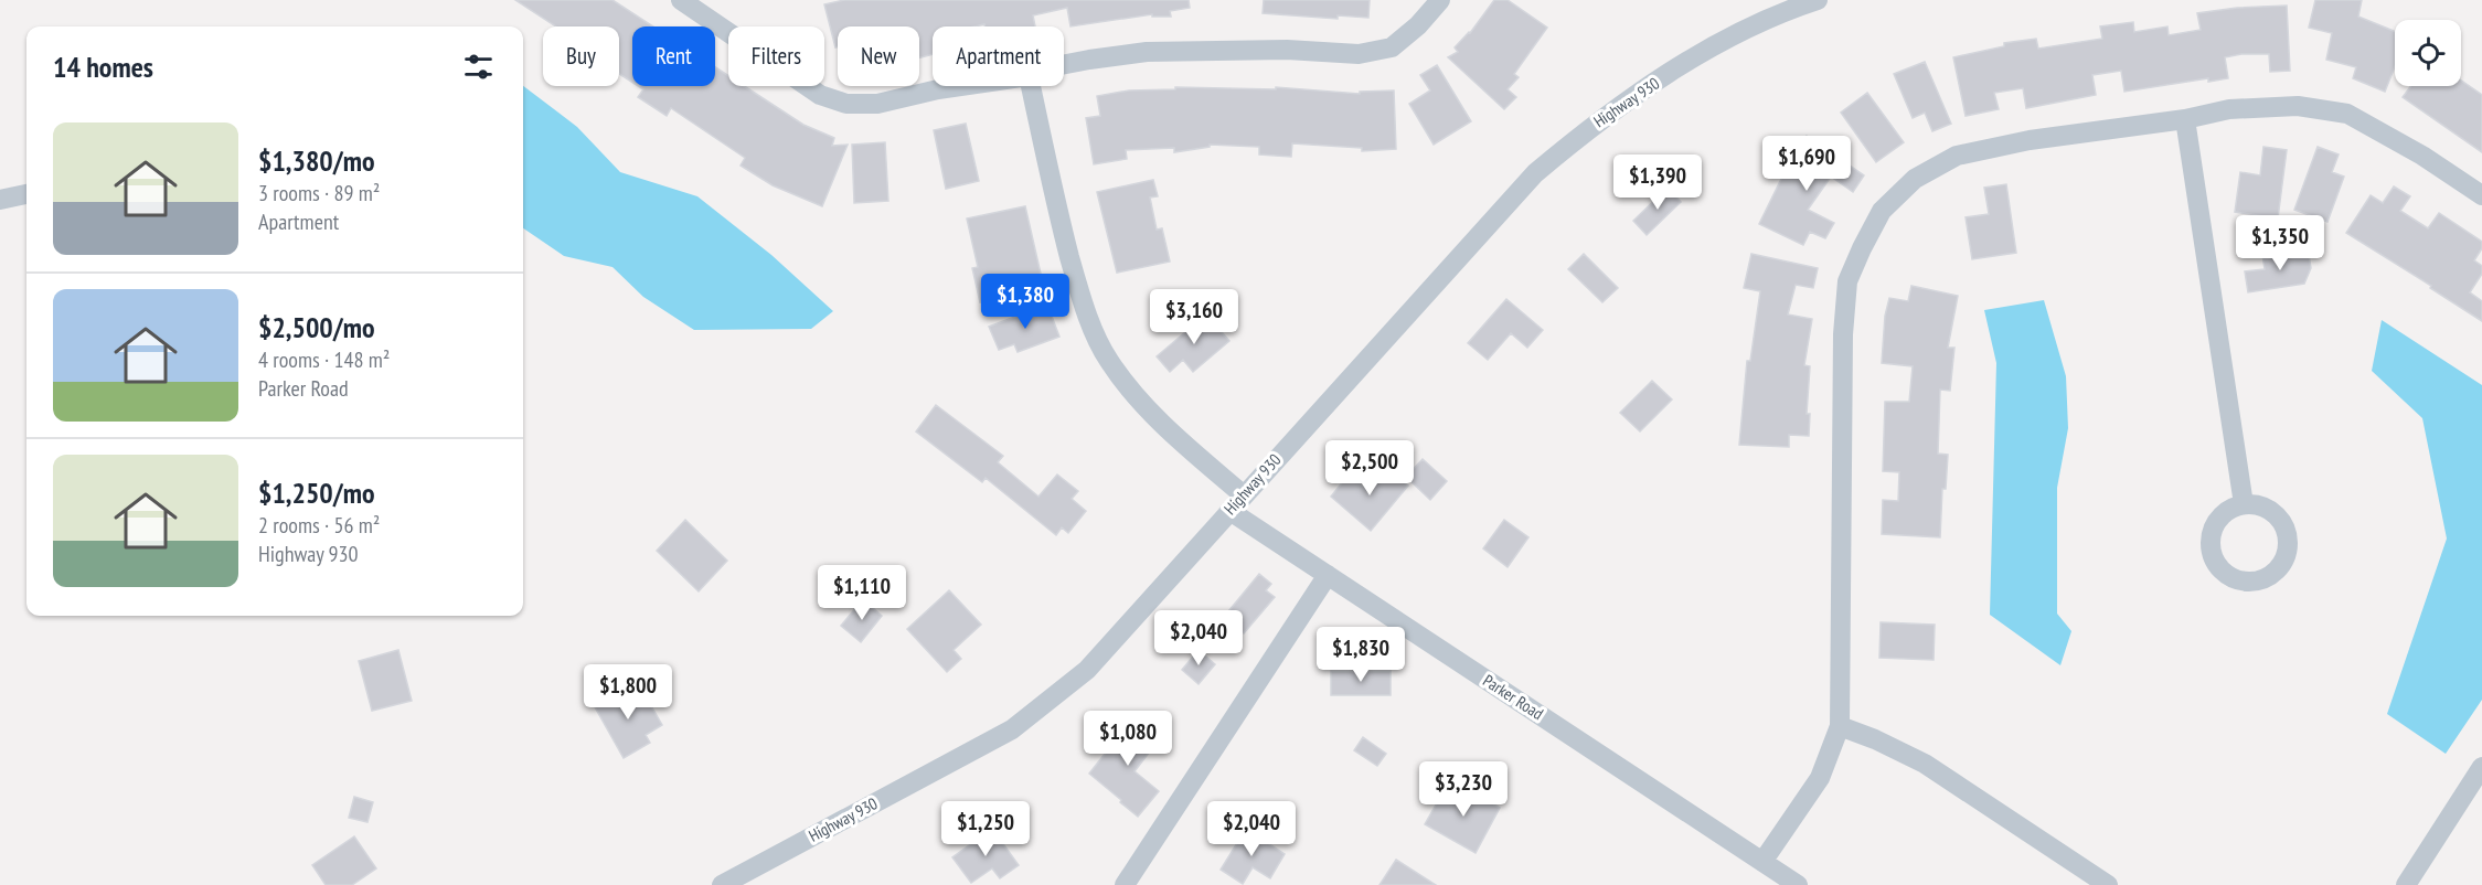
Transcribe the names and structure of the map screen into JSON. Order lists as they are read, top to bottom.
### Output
{
  "streets": {
    "street": ["Highway 930", "Parker Road"]
  },
  "crossings": [
    ["Highway 930", "Parker Road"]
  ],
  "page": {
    "chip": [
      "Buy",
      "Rent",
      "Filters",
      "New",
      "Apartment"
    ],
    "heading": "14 homes",
    "list": [
      {
        "name": "$1,380/mo",
        "note": "3 rooms · 89 m² · Apartment"
      },
      {
        "name": "$2,500/mo",
        "note": "4 rooms · 148 m² · Parker Road"
      },
      {
        "name": "$1,250/mo",
        "note": "2 rooms · 56 m² · Highway 930"
      }
    ],
    "price": [
      "$1,690",
      "$1,390",
      "$1,350",
      "$1,380",
      "$3,160",
      "$2,500",
      "$1,110",
      "$2,040",
      "$1,830",
      "$1,800",
      "$1,080",
      "$3,230",
      "$1,250",
      "$2,040"
    ]
  }
}
